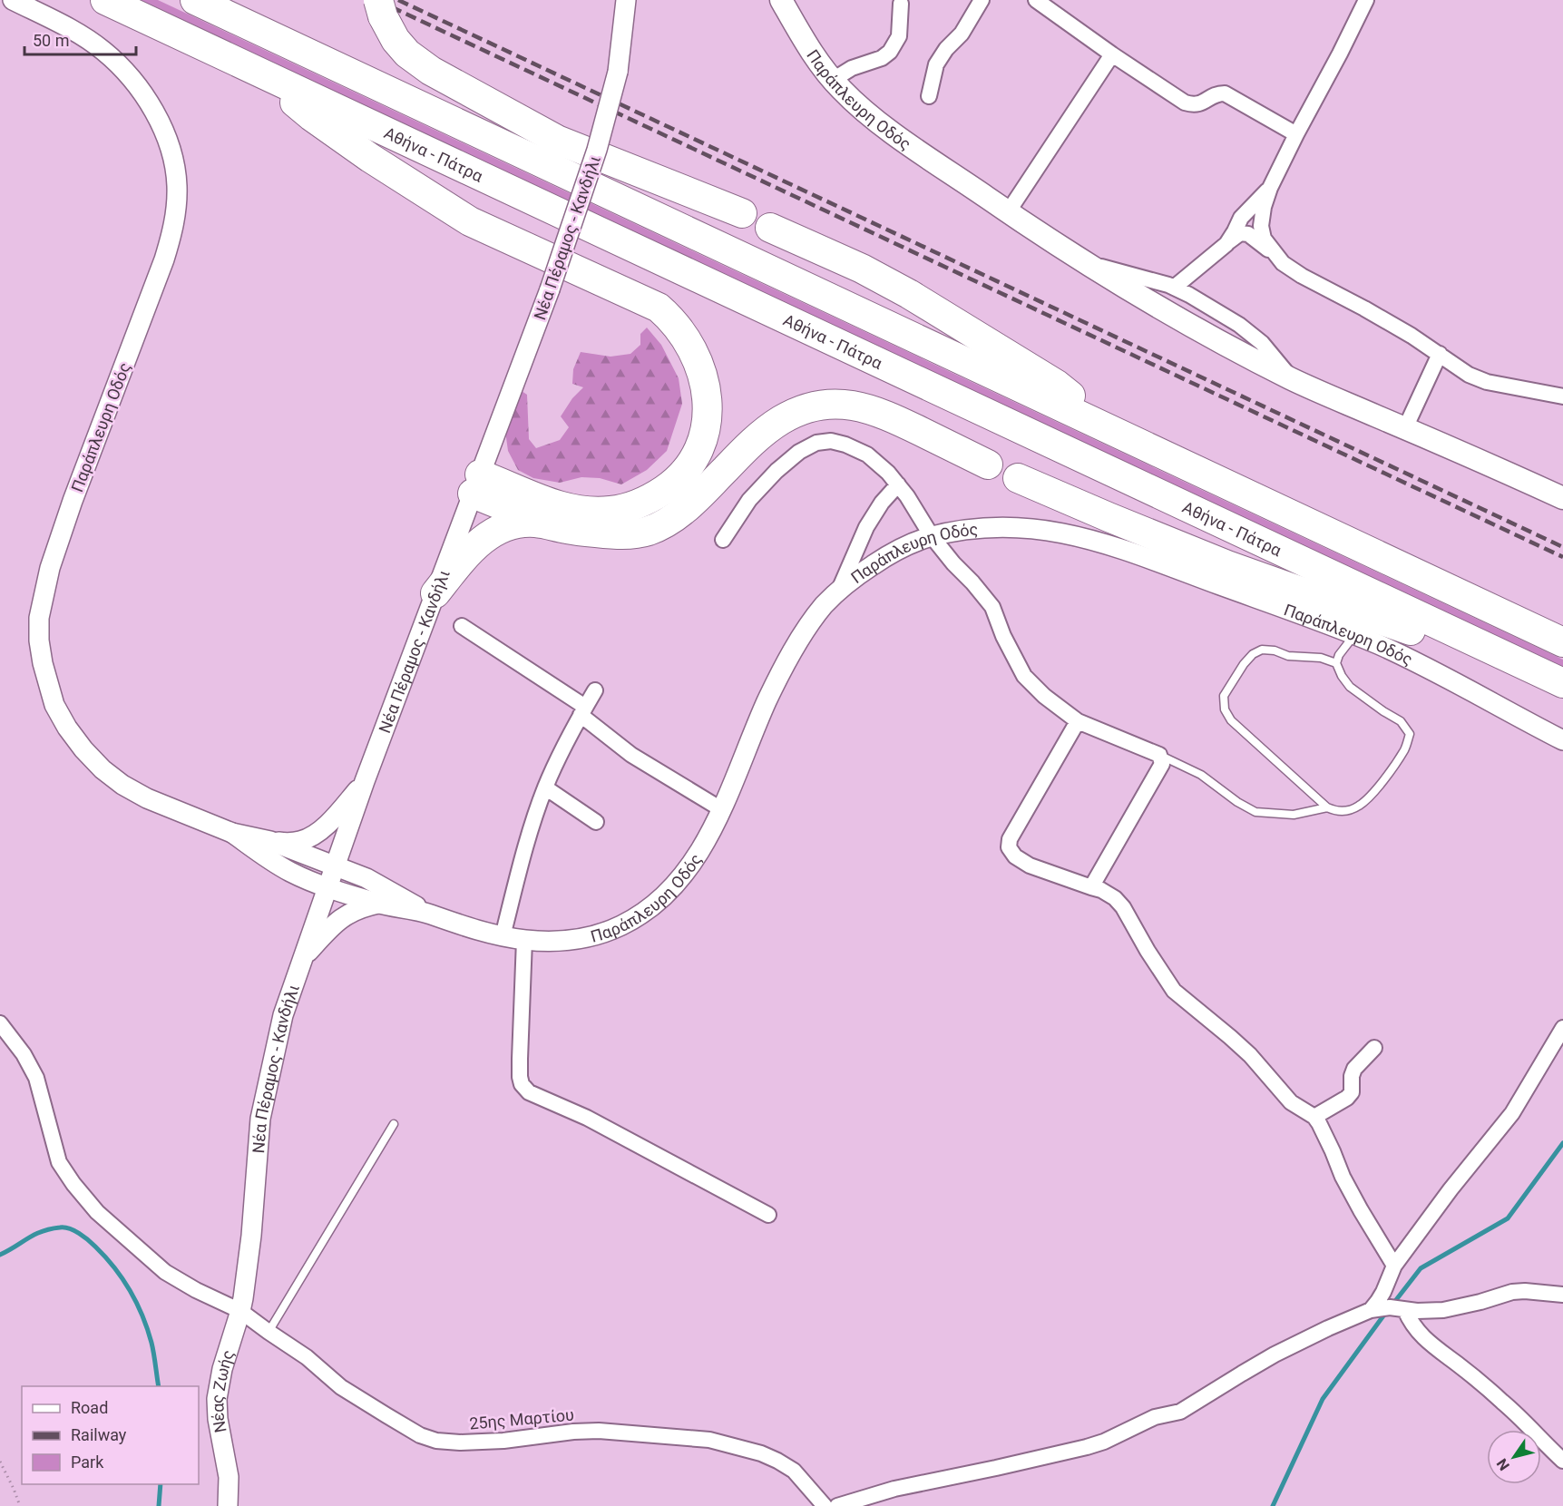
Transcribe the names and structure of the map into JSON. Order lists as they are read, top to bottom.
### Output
{
  "streets": {
    "highway": ["Αθήνα - Πάτρα"],
    "main road": ["Παράπλευρη Οδός"],
    "street": ["Νέα Πέραμος - Κανδήλι", "Νέας Ζωής", "25ης Μαρτίου"]
  },
  "crossings": [
    ["Παράπλευρη Οδός", "Νέα Πέραμος - Κανδήλι"],
    ["Νέα Πέραμος - Κανδήλι", "Νέας Ζωής"],
    ["Νέα Πέραμος - Κανδήλι", "25ης Μαρτίου"],
    ["Νέας Ζωής", "25ης Μαρτίου"]
  ],
  "legend": ["Road", "Railway", "Park"],
  "scale_bar": "50 m",
  "north": "bottom left"
}
